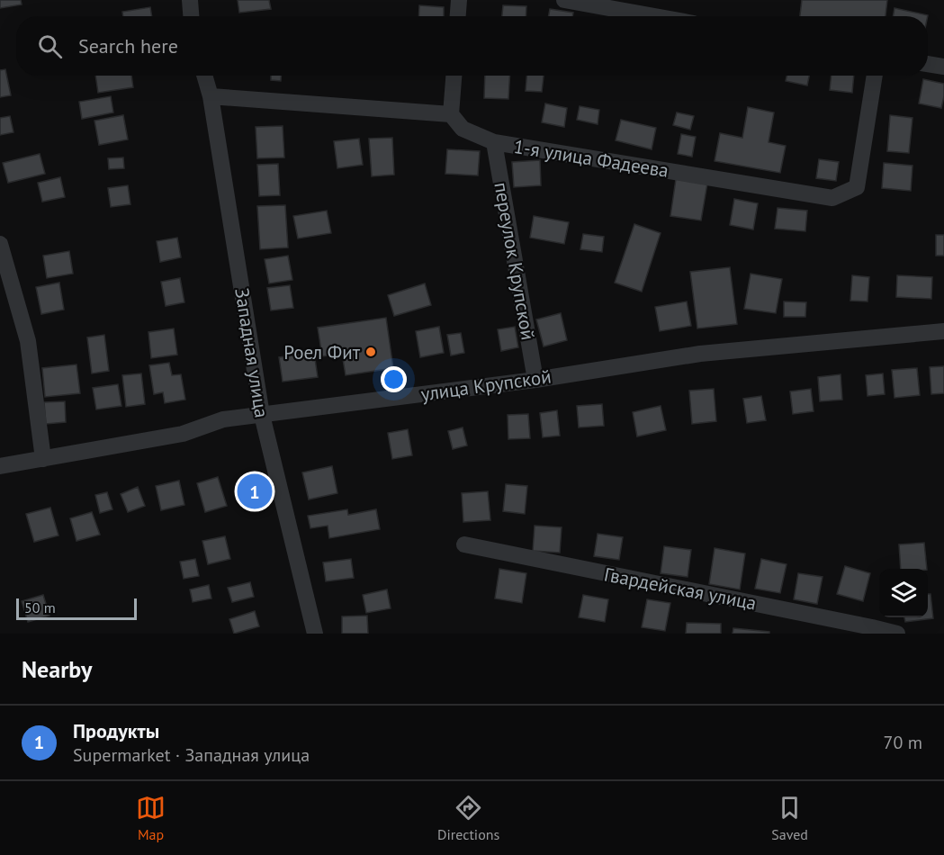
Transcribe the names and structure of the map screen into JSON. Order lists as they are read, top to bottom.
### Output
{
  "streets": {
    "street": [
      "1-я улица Фадеева",
      "переулок Крупской",
      "Западная улица",
      "улица Крупской",
      "Гвардейская улица"
    ]
  },
  "crossings": [
    ["1-я улица Фадеева", "переулок Крупской"],
    ["переулок Крупской", "улица Крупской"],
    ["Западная улица", "улица Крупской"]
  ],
  "places": ["Роел Фит"],
  "scale_bar": "50 m",
  "page": {
    "search": "Search here",
    "pins": "1",
    "scale": "50 m",
    "heading": "Nearby",
    "list": [
      {
        "mark": "1",
        "name": "Продукты",
        "note": "Supermarket · Западная улица",
        "value": "70 m"
      }
    ],
    "nav": ["Map", "Directions", "Saved"]
  }
}
